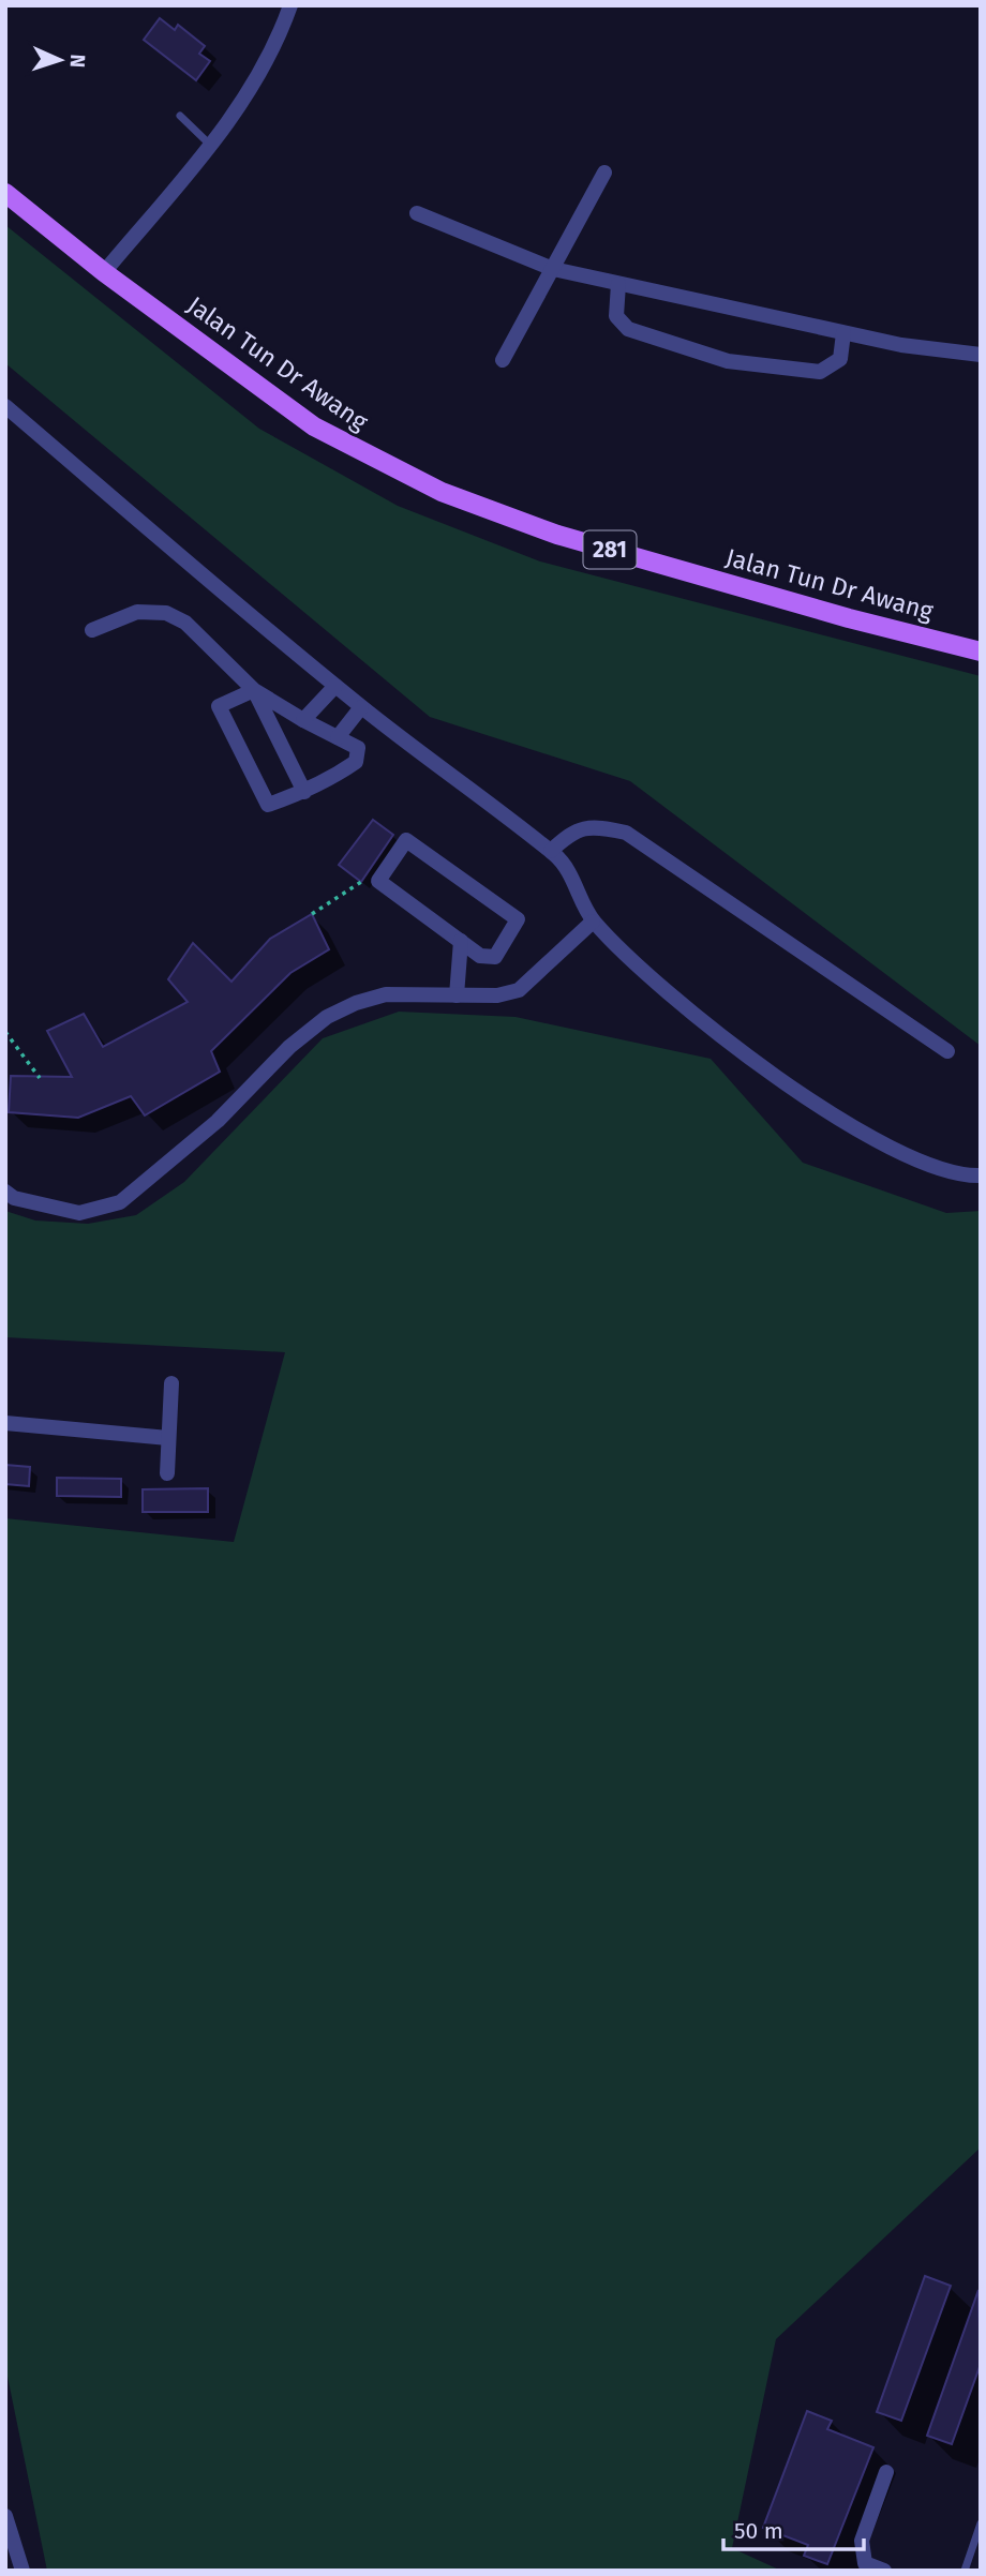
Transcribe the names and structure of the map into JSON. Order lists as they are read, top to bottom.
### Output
{
  "streets": {
    "main road": ["Jalan Tun Dr Awang", "281"]
  },
  "scale_bar": "50 m",
  "north": "right"
}
